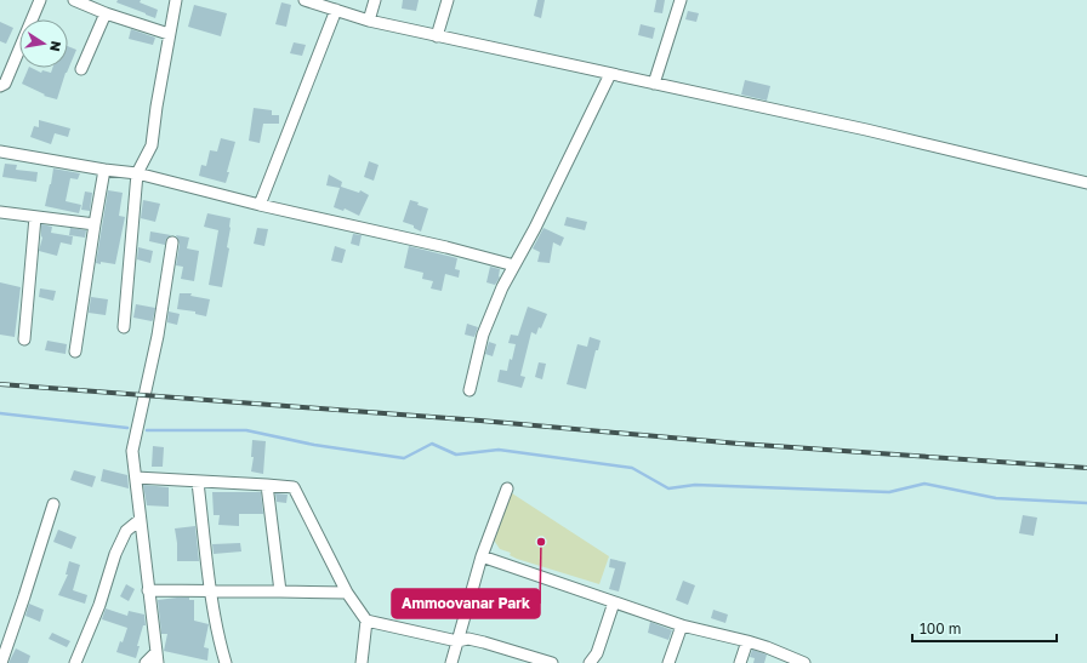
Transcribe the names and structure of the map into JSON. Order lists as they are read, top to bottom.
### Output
{
  "places": ["Ammoovanar Park"],
  "scale_bar": "100 m",
  "north": "right"
}
